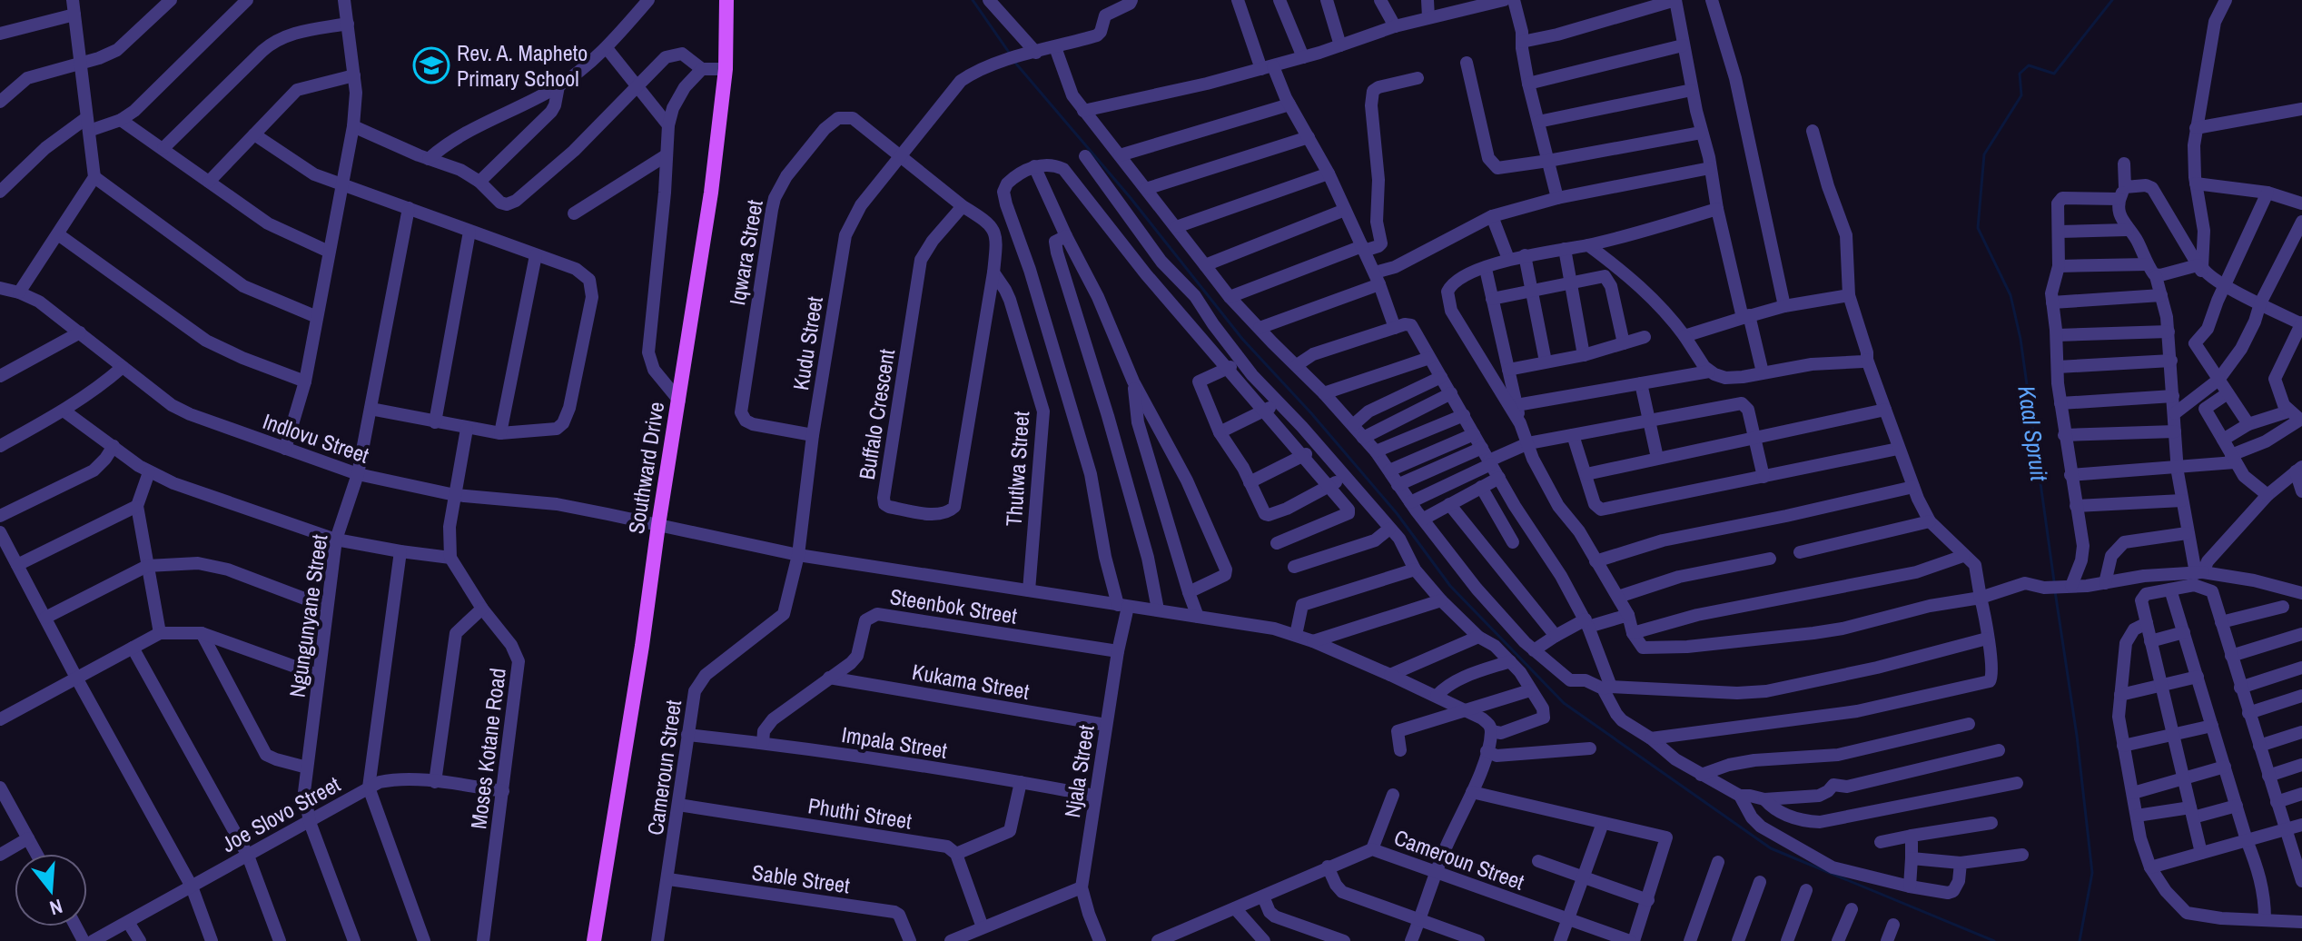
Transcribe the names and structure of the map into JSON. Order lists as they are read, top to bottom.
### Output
{
  "streets": {
    "main road": ["Southward Drive"],
    "street": [
      "Iqwara Street",
      "Kudu Street",
      "Buffalo Crescent",
      "Indlovu Street",
      "Thutlwa Street",
      "Steenbok Street",
      "Ngungunyane Street",
      "Kukama Street",
      "Impala Street",
      "Moses Kotane Road",
      "Cameroun Street",
      "Njala Street",
      "Phuthi Street",
      "Joe Slovo Street",
      "Sable Street"
    ]
  },
  "crossings": [
    ["Iqwara Street", "Kudu Street"],
    ["Kudu Street", "Indlovu Street"],
    ["Kudu Street", "Cameroun Street"],
    ["Buffalo Crescent", "Thutlwa Street"],
    ["Indlovu Street", "Southward Drive"],
    ["Indlovu Street", "Thutlwa Street"],
    ["Indlovu Street", "Ngungunyane Street"],
    ["Indlovu Street", "Cameroun Street"],
    ["Indlovu Street", "Njala Street"],
    ["Steenbok Street", "Kukama Street"],
    ["Steenbok Street", "Impala Street"],
    ["Steenbok Street", "Njala Street"],
    ["Ngungunyane Street", "Joe Slovo Street"],
    ["Kukama Street", "Njala Street"],
    ["Impala Street", "Cameroun Street"],
    ["Impala Street", "Njala Street"],
    ["Moses Kotane Road", "Joe Slovo Street"],
    ["Cameroun Street", "Phuthi Street"],
    ["Cameroun Street", "Sable Street"]
  ],
  "water": ["Kaal Spruit"],
  "places": {
    "school or university": ["Rev. A. Mapheto Primary School"]
  },
  "north": "bottom"
}
